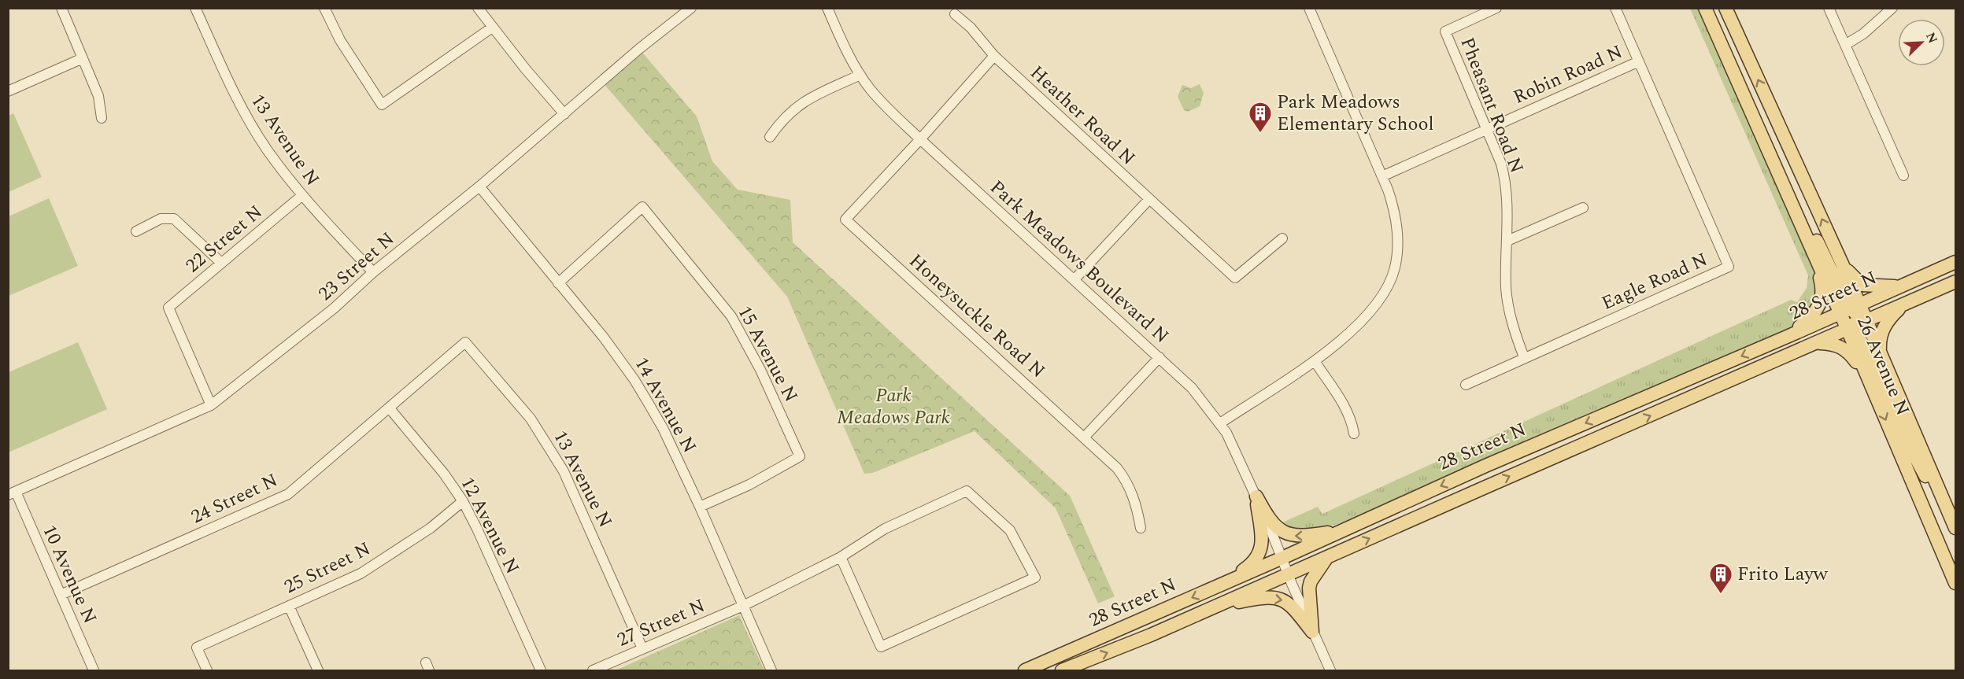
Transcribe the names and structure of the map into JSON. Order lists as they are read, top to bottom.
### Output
{
  "streets": {
    "main road": ["28 Street N", "26 Avenue N"],
    "street": [
      "Robin Road N",
      "Pheasant Road N",
      "Heather Road N",
      "13 Avenue N",
      "22 Street N",
      "Park Meadows Boulevard N",
      "23 Street N",
      "Eagle Road N",
      "Honeysuckle Road N",
      "15 Avenue N",
      "14 Avenue N",
      "24 Street N",
      "12 Avenue N",
      "25 Street N",
      "10 Avenue N",
      "27 Street N"
    ]
  },
  "crossings": [
    ["Robin Road N", "Pheasant Road N"],
    ["Robin Road N", "Eagle Road N"],
    ["Pheasant Road N", "Eagle Road N"],
    ["13 Avenue N", "22 Street N"],
    ["13 Avenue N", "23 Street N"],
    ["13 Avenue N", "24 Street N"],
    ["13 Avenue N", "27 Street N"],
    ["22 Street N", "23 Street N"],
    ["Park Meadows Boulevard N", "28 Street N"],
    ["Park Meadows Boulevard N", "Honeysuckle Road N"],
    ["23 Street N", "14 Avenue N"],
    ["23 Street N", "10 Avenue N"],
    ["28 Street N", "26 Avenue N"],
    ["15 Avenue N", "14 Avenue N"],
    ["14 Avenue N", "27 Street N"],
    ["24 Street N", "12 Avenue N"],
    ["24 Street N", "10 Avenue N"],
    ["12 Avenue N", "25 Street N"]
  ],
  "parks": ["Park Meadows Park"],
  "places": {
    "building": ["Park Meadows Elementary School", "Frito Layw"]
  },
  "north": "top right"
}
